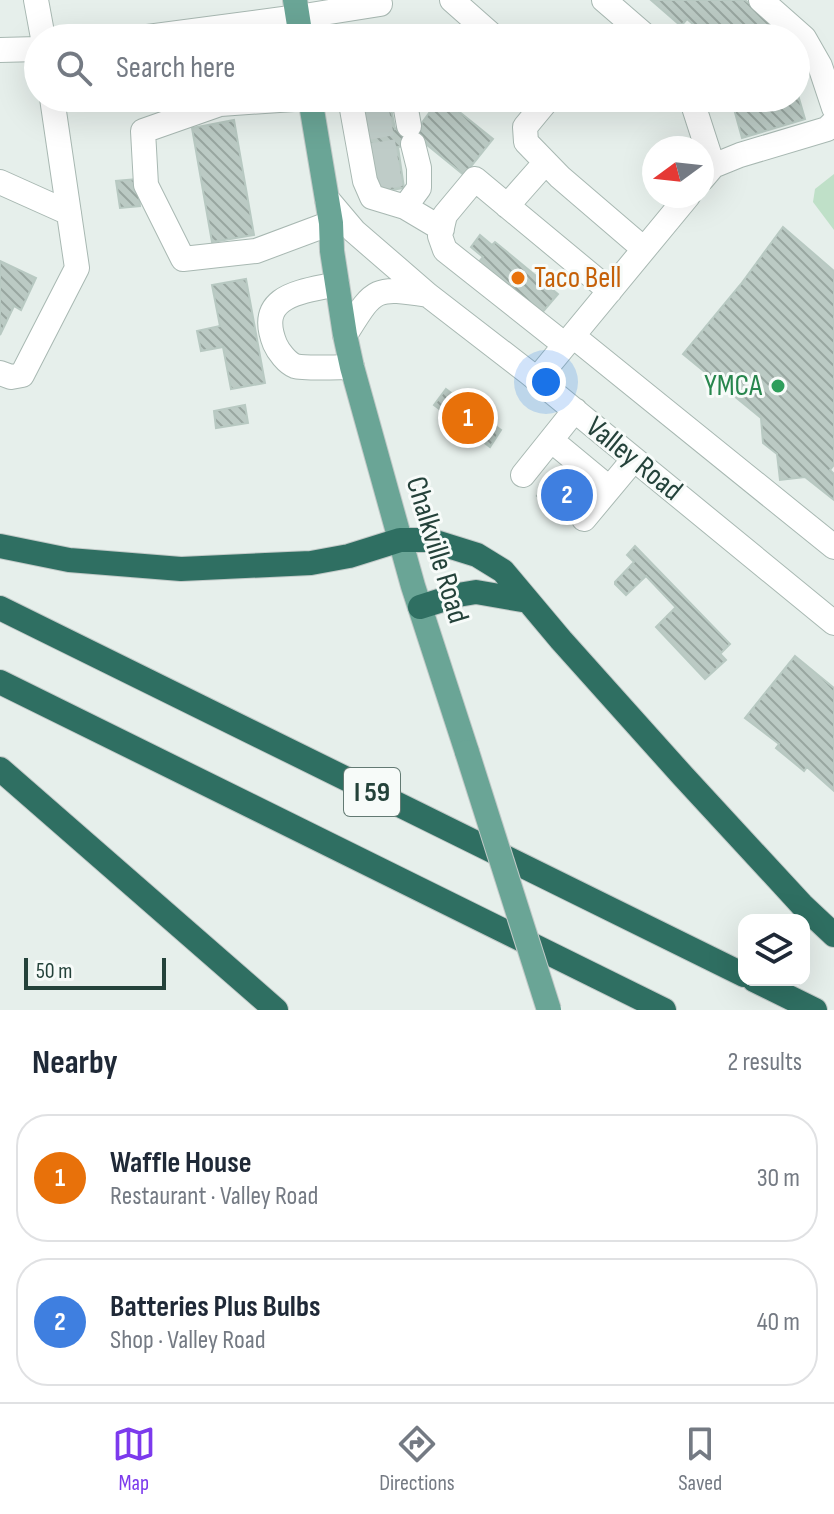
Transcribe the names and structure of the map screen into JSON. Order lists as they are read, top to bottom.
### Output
{
  "streets": {
    "highway": ["I 59"],
    "main road": ["Chalkville Road"],
    "street": ["Valley Road"]
  },
  "crossings": [
    ["Valley Road", "Chalkville Road"]
  ],
  "places": ["Taco Bell", "YMCA"],
  "scale_bar": "50 m",
  "north": "left",
  "page": {
    "search": "Search here",
    "pins": ["1", "2"],
    "scale": "50 m",
    "heading": ["Nearby", "2 results"],
    "list": [
      {
        "mark": "1",
        "name": "Waffle House",
        "note": "Restaurant · Valley Road",
        "value": "30 m"
      },
      {
        "mark": "2",
        "name": "Batteries Plus Bulbs",
        "note": "Shop · Valley Road",
        "value": "40 m"
      }
    ],
    "nav": ["Map", "Directions", "Saved"]
  }
}
